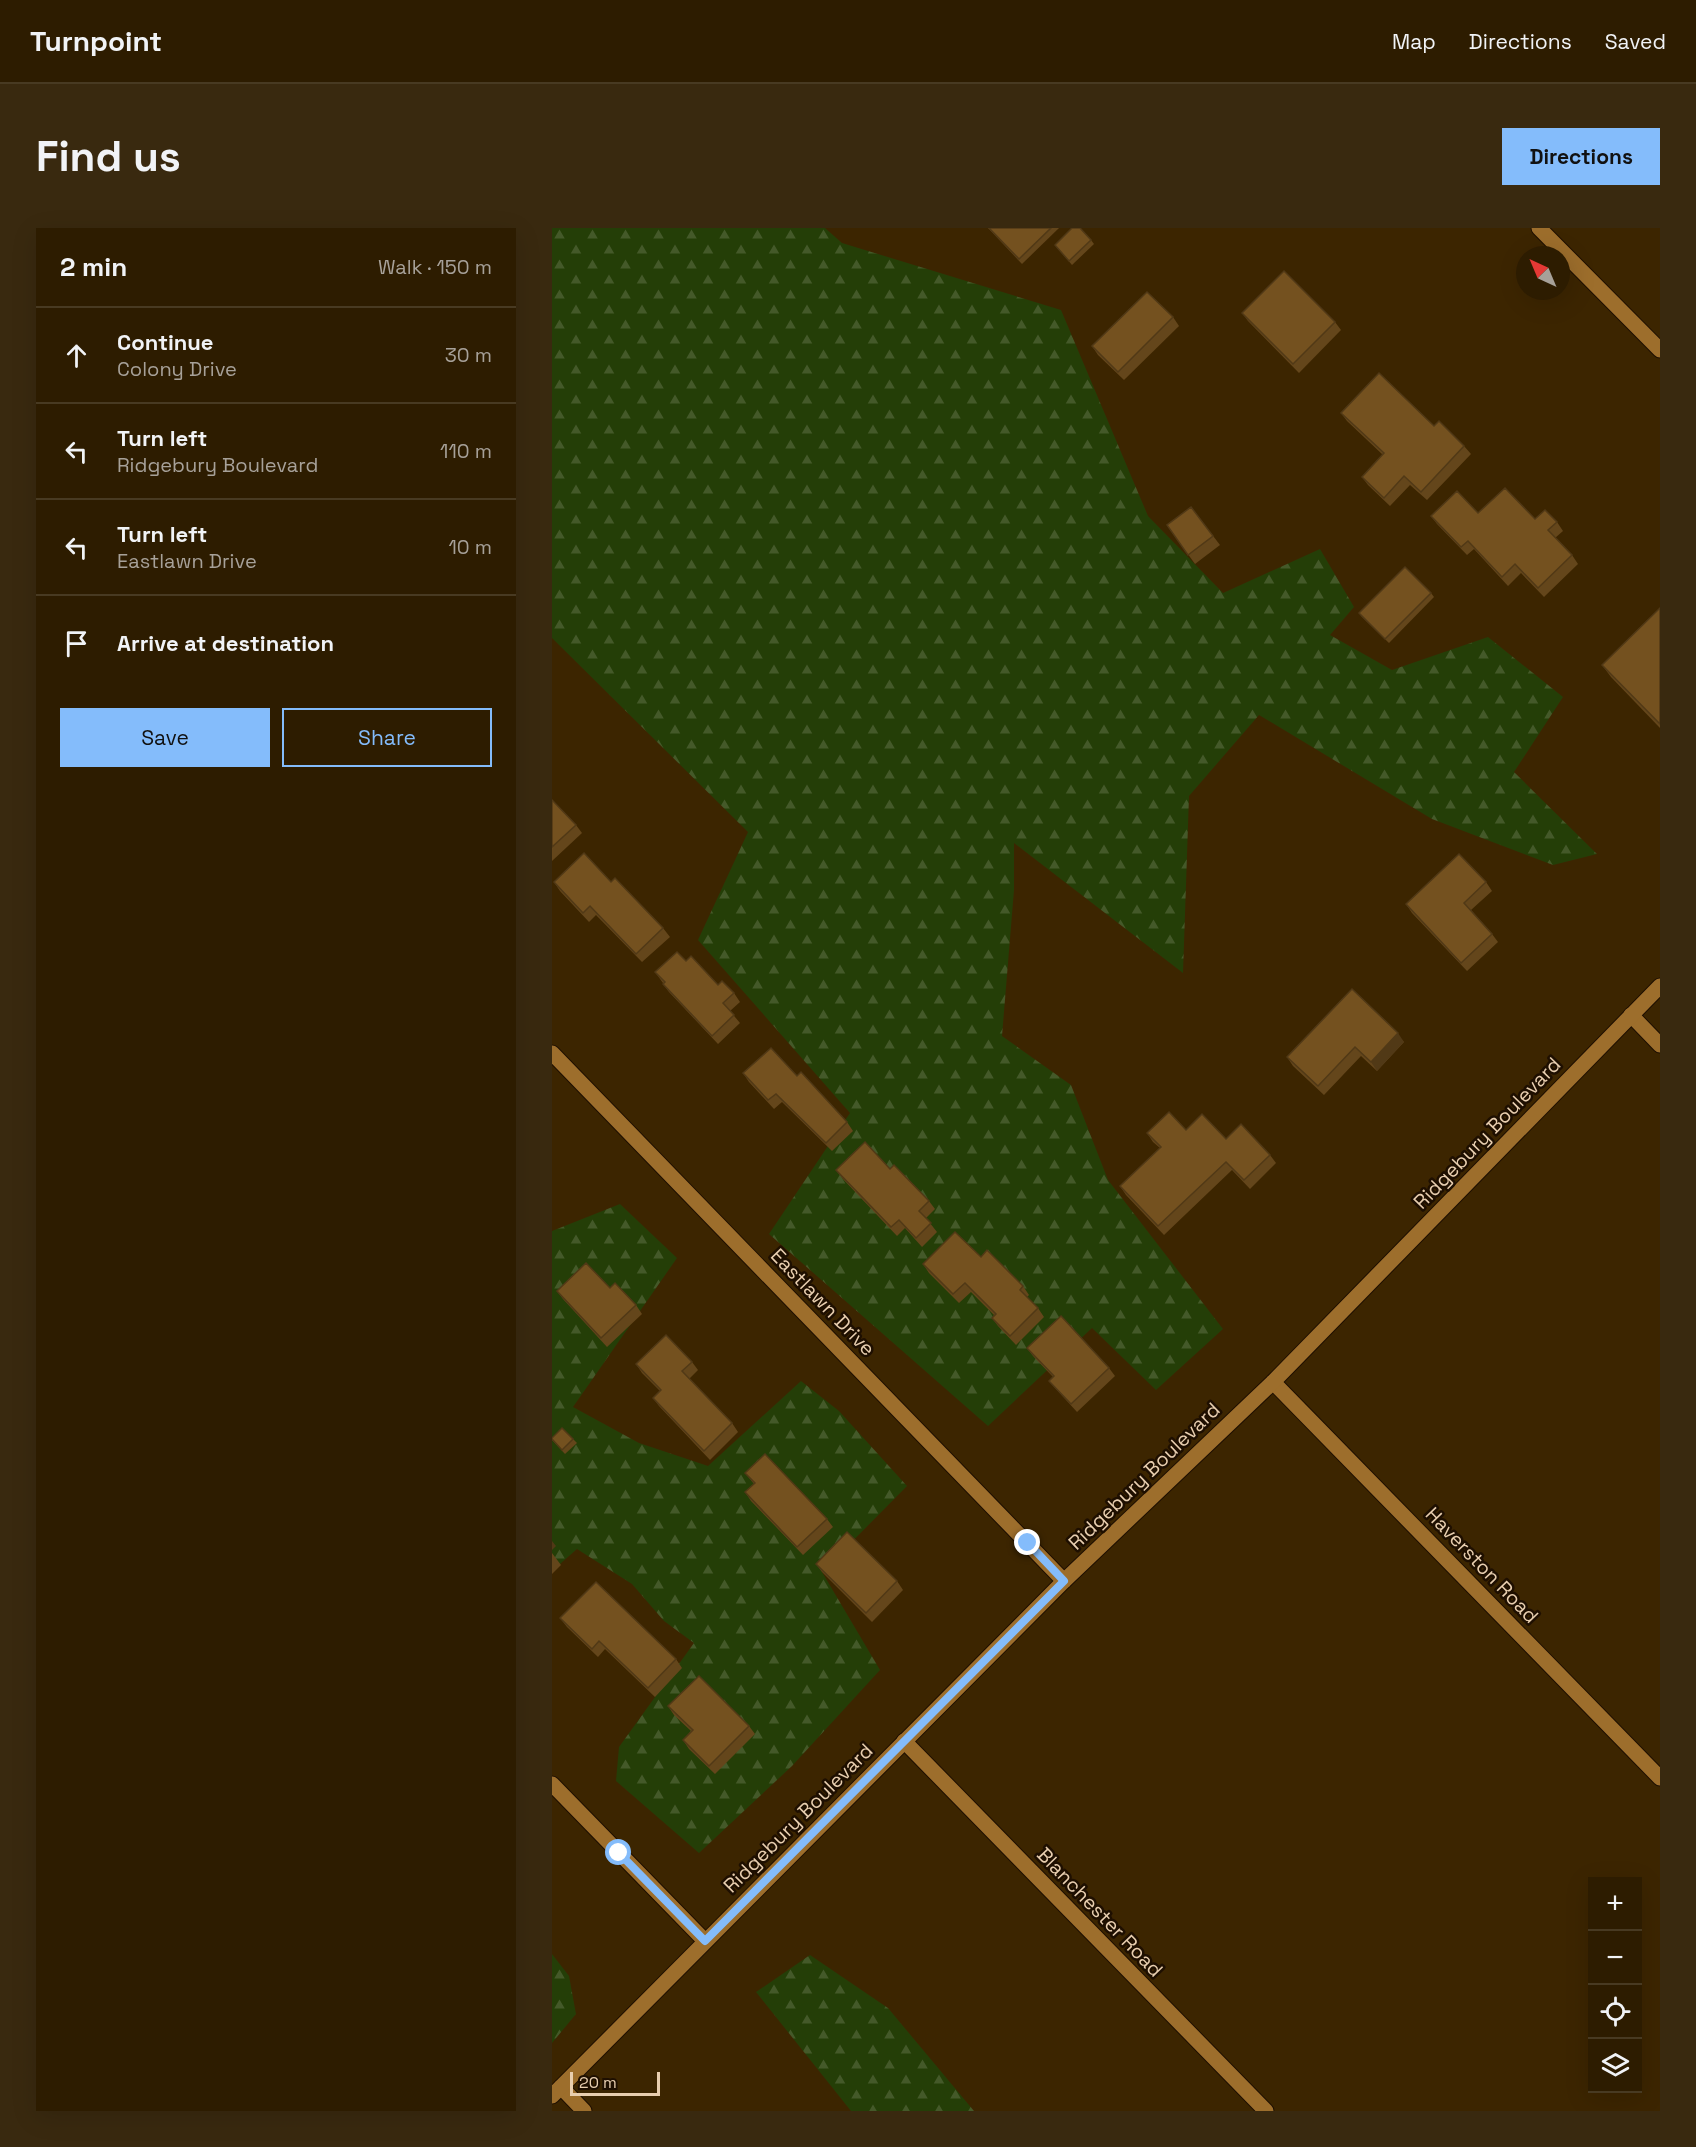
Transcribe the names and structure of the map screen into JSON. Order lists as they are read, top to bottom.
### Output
{
  "streets": {
    "street": [
      "Ridgebury Boulevard",
      "Eastlawn Drive",
      "Haverston Road",
      "Blanchester Road"
    ]
  },
  "crossings": [
    ["Ridgebury Boulevard", "Eastlawn Drive"],
    ["Ridgebury Boulevard", "Haverston Road"],
    ["Ridgebury Boulevard", "Blanchester Road"]
  ],
  "scale_bar": "20 m",
  "north": "top left",
  "page": {
    "header": "Turnpoint",
    "nav": ["Map", "Directions", "Saved"],
    "buttons": [
      "Directions",
      ["Save", "Share"]
    ],
    "title": "Find us",
    "heading": ["2 min", "Walk · 150 m"],
    "list": [
      ["Continue", "Colony Drive", "30 m"],
      ["Turn left", "Ridgebury Boulevard", "110 m"],
      ["Turn left", "Eastlawn Drive", "10 m"],
      "Arrive at destination"
    ],
    "map_buttons": ["+", "−"],
    "scale": "20 m"
  }
}
